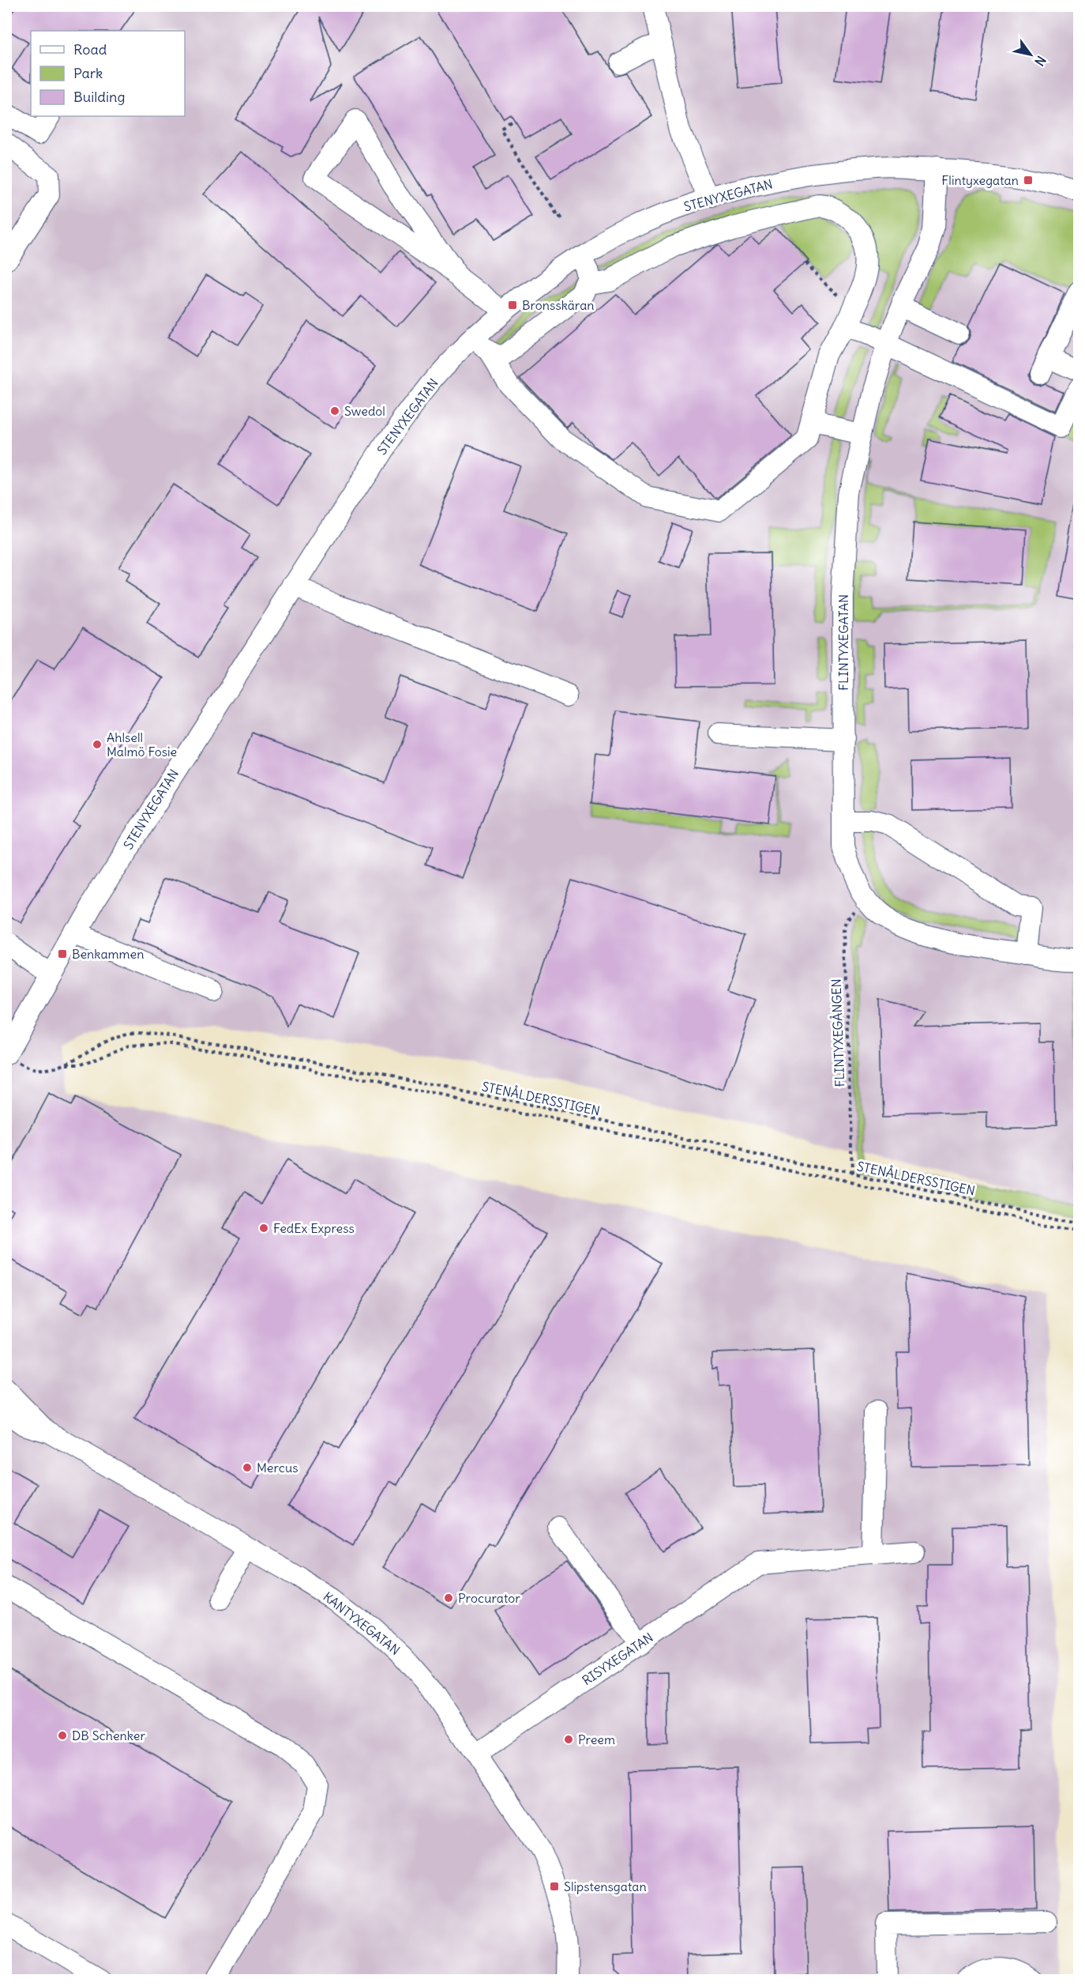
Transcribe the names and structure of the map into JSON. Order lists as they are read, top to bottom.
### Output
{
  "streets": {
    "street": [
      "STENYXEGATAN",
      "FLINTYXEGATAN",
      "KANTYXEGATAN",
      "RISYXEGATAN"
    ],
    "path": ["FLINTYXEGÅNGEN", "STENÅLDERSSTIGEN"]
  },
  "crossings": [
    ["STENYXEGATAN", "FLINTYXEGATAN"],
    ["STENYXEGATAN", "STENÅLDERSSTIGEN"],
    ["FLINTYXEGATAN", "FLINTYXEGÅNGEN"],
    ["FLINTYXEGÅNGEN", "STENÅLDERSSTIGEN"],
    ["KANTYXEGATAN", "RISYXEGATAN"]
  ],
  "places": {
    "transit": [
      "Flintyxegatan",
      "Bronsskäran",
      "Benkammen",
      "Slipstensgatan"
    ],
    "other": [
      "Swedol",
      "Ahlsell Malmö Fosie",
      "FedEx Express",
      "Mercus",
      "Procurator",
      "DB Schenker",
      "Preem"
    ]
  },
  "legend": ["Road", "Park", "Building"],
  "north": "bottom right"
}
